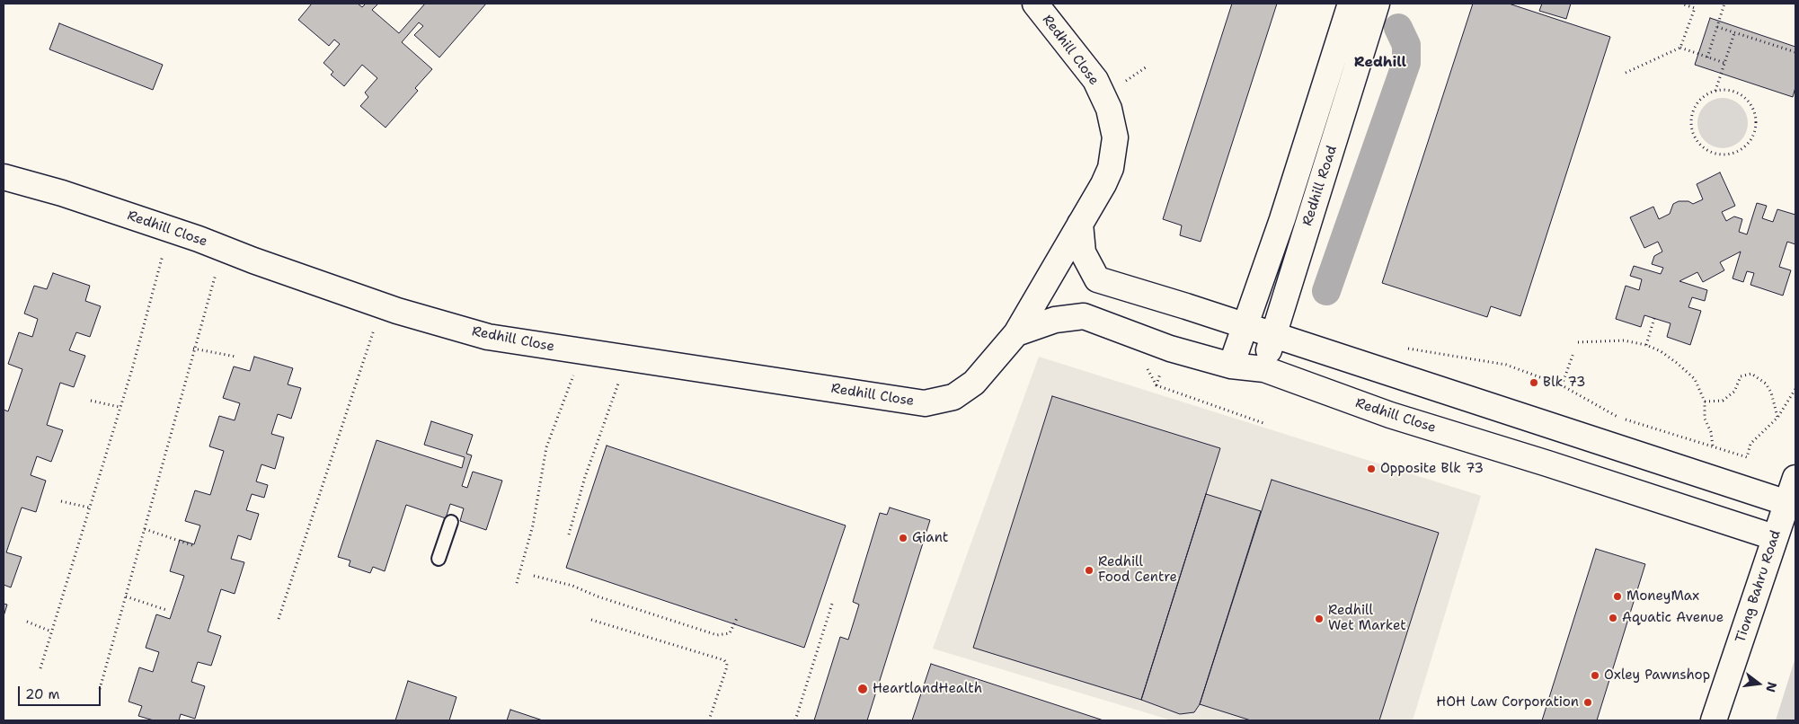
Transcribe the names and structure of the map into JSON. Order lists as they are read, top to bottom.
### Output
{
  "streets": {
    "street": ["Redhill Close", "Redhill Road", "Tiong Bahru Road"]
  },
  "crossings": [
    ["Redhill Close", "Redhill Road"],
    ["Redhill Close", "Tiong Bahru Road"]
  ],
  "districts": ["Redhill"],
  "places": [
    "Blk 73",
    "Opposite Blk 73",
    "Giant",
    "Redhill Food Centre",
    "MoneyMax",
    "Aquatic Avenue",
    "Redhill Wet Market",
    "Oxley Pawnshop",
    "HeartlandHealth",
    "HOH Law Corporation"
  ],
  "scale_bar": "20 m",
  "north": "right"
}
